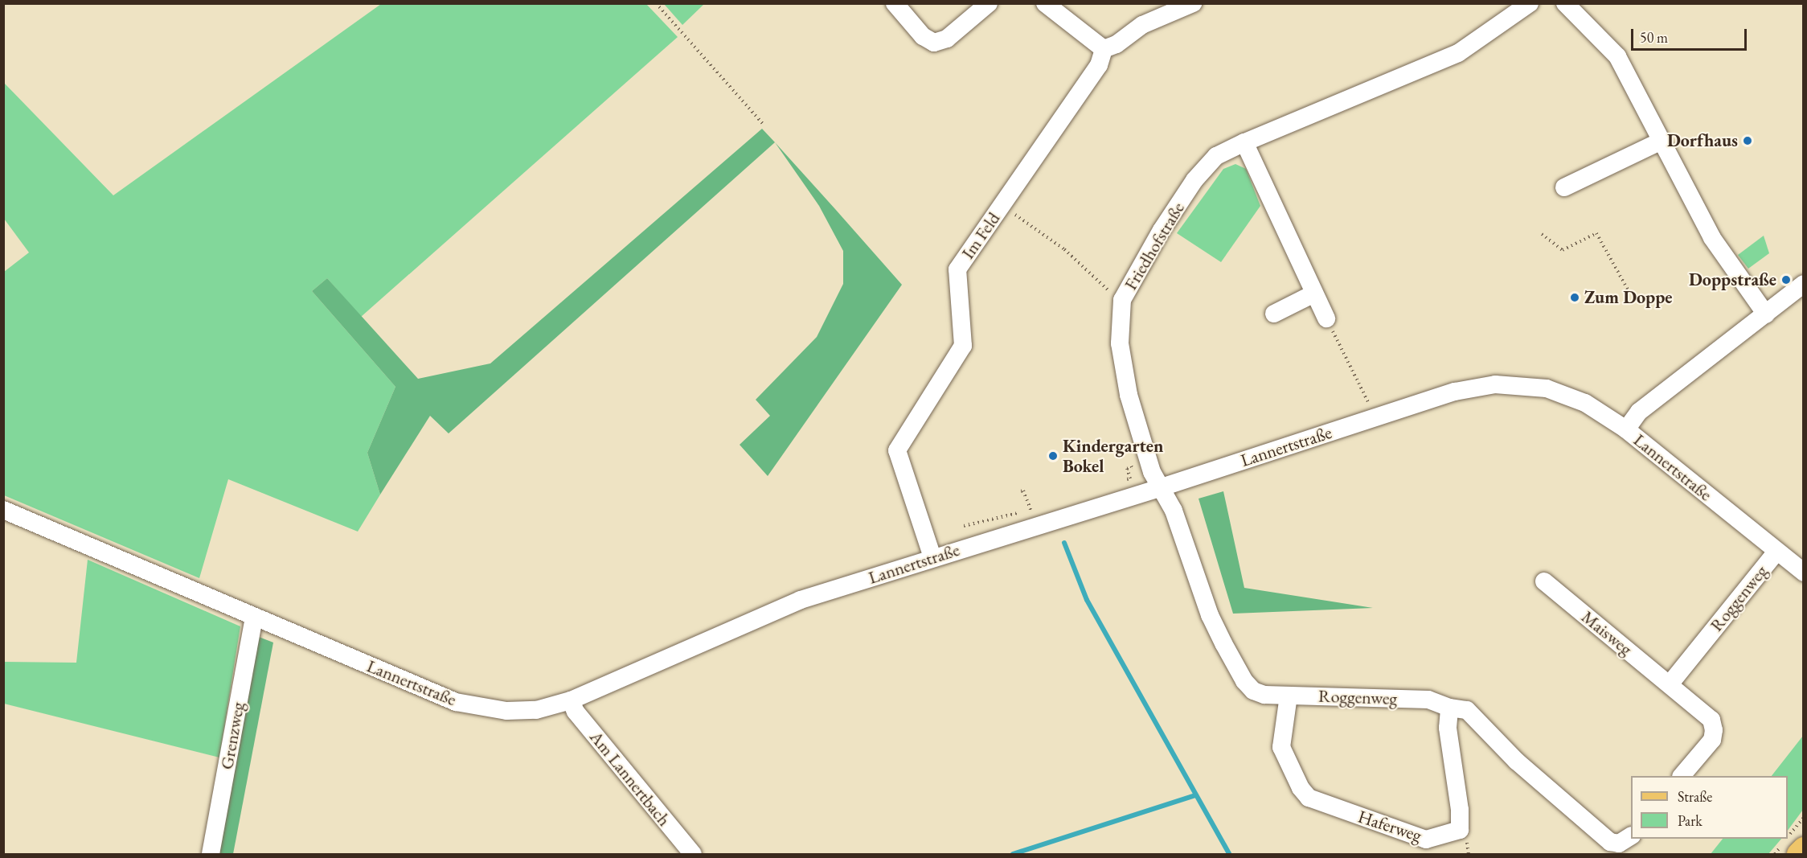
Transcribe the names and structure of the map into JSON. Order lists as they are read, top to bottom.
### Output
{
  "streets": {
    "street": [
      "Im Feld",
      "Friedhofstraße",
      "Lannertstraße",
      "Roggenweg",
      "Maisweg",
      "Grenzweg",
      "Am Lannertbach",
      "Haferweg"
    ]
  },
  "crossings": [
    ["Im Feld", "Lannertstraße"],
    ["Friedhofstraße", "Lannertstraße"],
    ["Friedhofstraße", "Roggenweg"],
    ["Lannertstraße", "Roggenweg"],
    ["Lannertstraße", "Grenzweg"],
    ["Lannertstraße", "Am Lannertbach"],
    ["Roggenweg", "Maisweg"],
    ["Roggenweg", "Haferweg"]
  ],
  "places": [
    "Dorfhaus",
    "Doppstraße",
    "Zum Doppe",
    "Kindergarten Bokel"
  ],
  "legend": ["Straße", "Park"],
  "scale_bar": "50 m"
}
